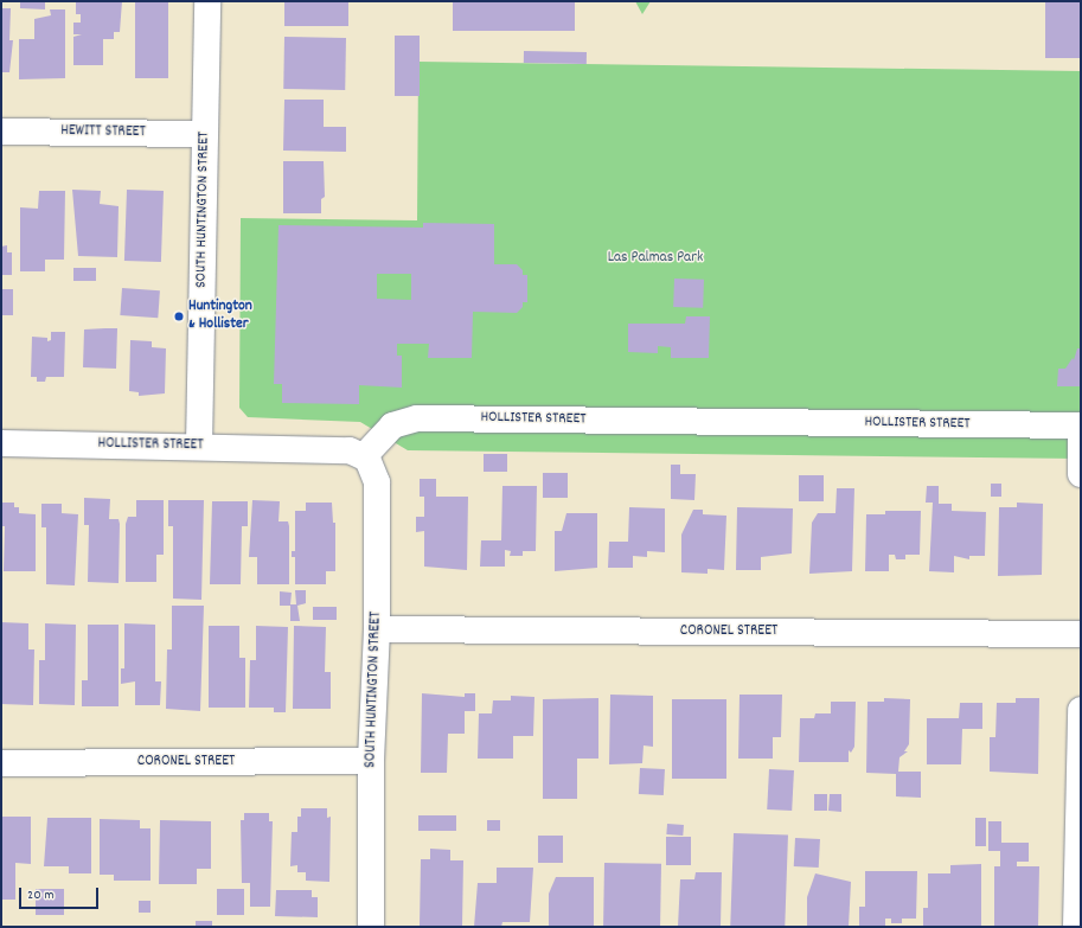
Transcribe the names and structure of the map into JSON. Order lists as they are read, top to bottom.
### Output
{
  "streets": {
    "street": [
      "HEWITT STREET",
      "SOUTH HUNTINGTON STREET",
      "HOLLISTER STREET",
      "CORONEL STREET"
    ]
  },
  "crossings": [
    ["HEWITT STREET", "SOUTH HUNTINGTON STREET"],
    ["SOUTH HUNTINGTON STREET", "HOLLISTER STREET"],
    ["SOUTH HUNTINGTON STREET", "CORONEL STREET"]
  ],
  "parks": ["Las Palmas Park"],
  "places": ["Huntington & Hollister"],
  "scale_bar": "20 m"
}
